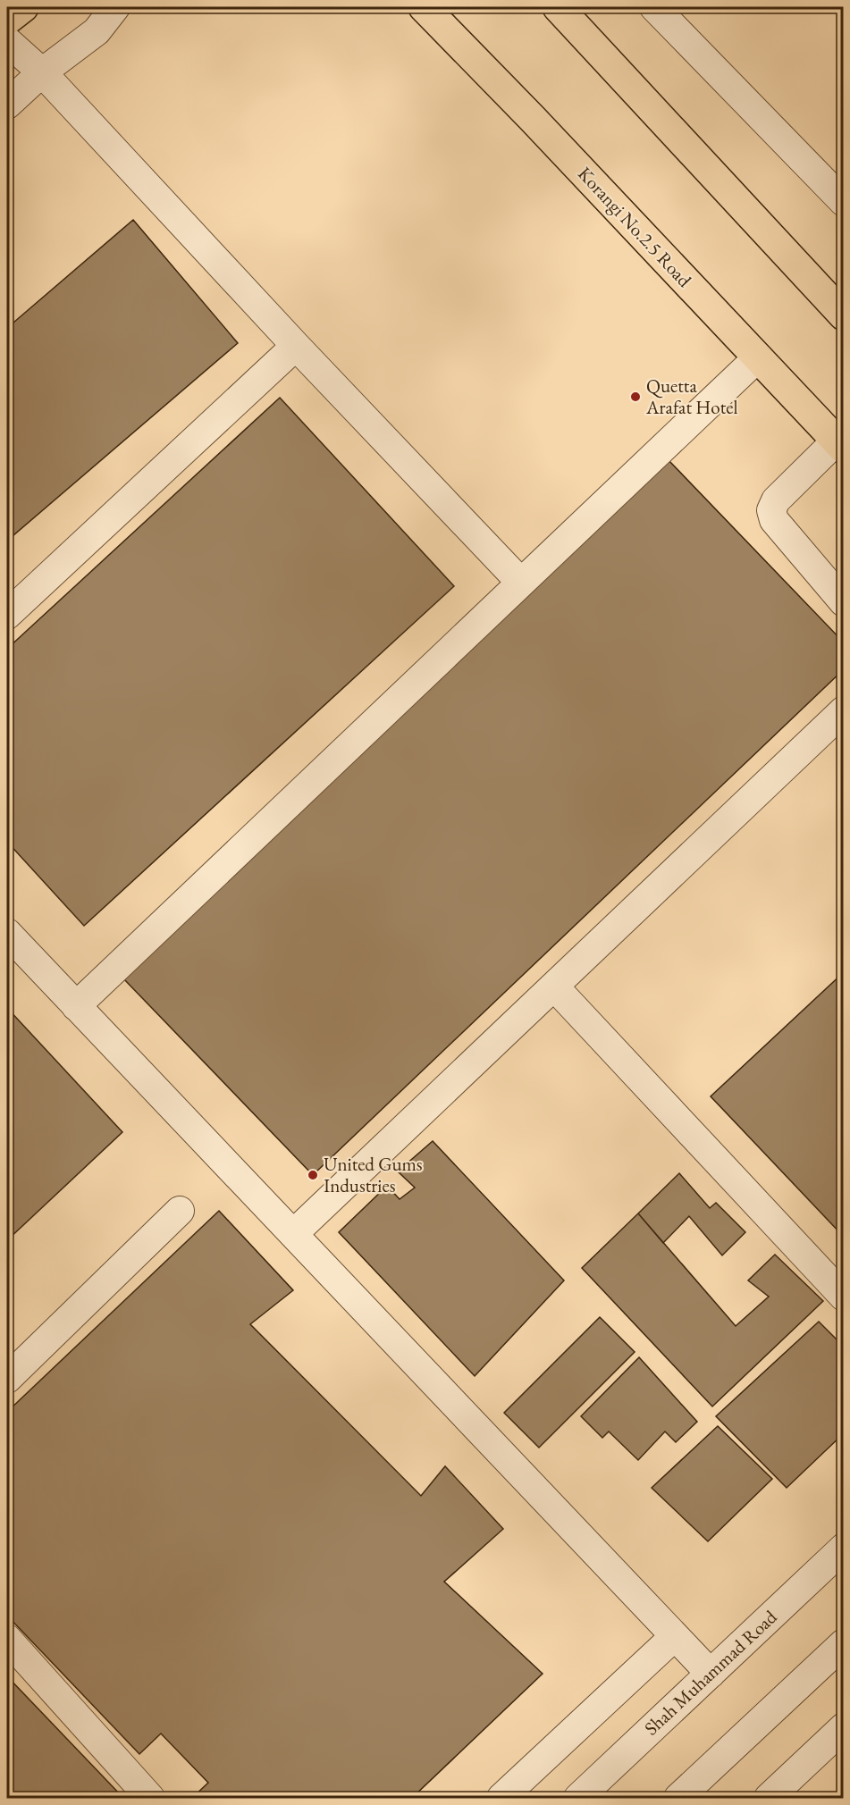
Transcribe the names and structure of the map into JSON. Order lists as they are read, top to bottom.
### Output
{
  "streets": {
    "main road": ["Korangi No.2.5 Road"],
    "street": ["Shah Muhammad Road"]
  },
  "places": ["Quetta Arafat Hotel", "United Gums Industries"]
}
